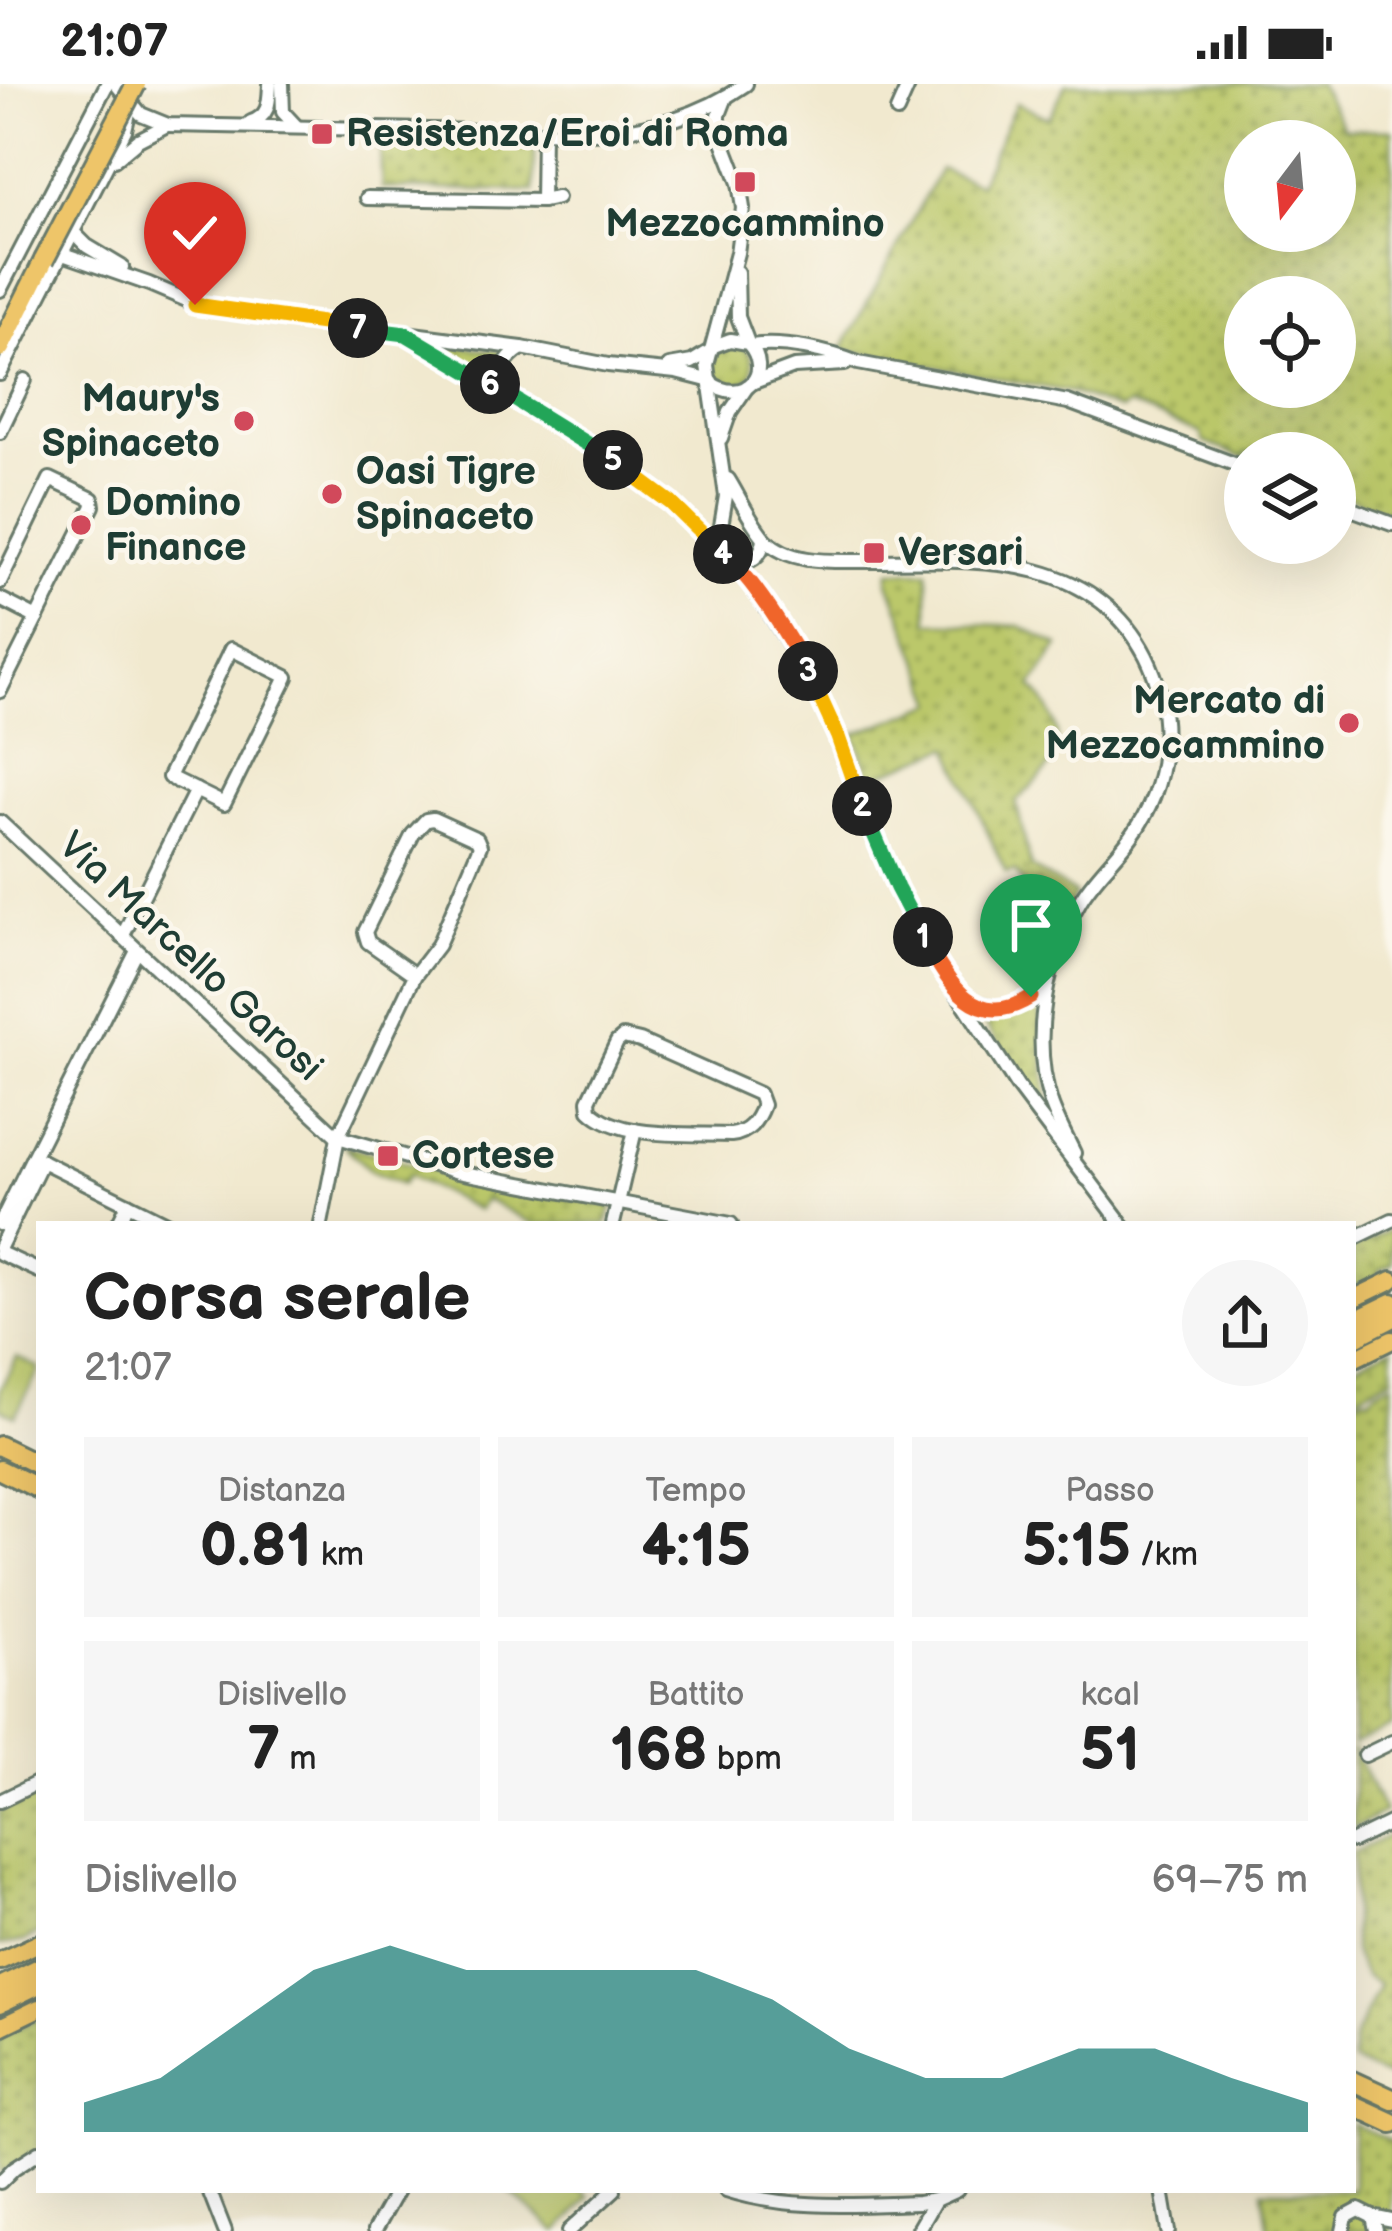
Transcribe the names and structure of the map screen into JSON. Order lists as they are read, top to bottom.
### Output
{
  "streets": {
    "street": ["Via Marcello Garosi"]
  },
  "places": {
    "transit": [
      "Resistenza/Eroi di Roma",
      "Mezzocammino",
      "Versari",
      "Cortese"
    ],
    "other": [
      "Maury's Spinaceto",
      "Oasi Tigre Spinaceto",
      "Domino Finance",
      "Mercato di Mezzocammino"
    ]
  },
  "north": "bottom",
  "page": {
    "status": "21:07",
    "pins": [
      "7",
      "6",
      "5",
      "4",
      "3",
      "2",
      "1"
    ],
    "heading": ["Corsa serale", "21:07"],
    "stats": [
      ["Distanza", "0.81 km"],
      ["Tempo", "4:15"],
      ["Passo", "5:15 /km"],
      ["Dislivello", "7 m"],
      ["Battito", "168 bpm"],
      ["kcal", "51"]
    ],
    "chart": ["Dislivello", "69–75 m"]
  }
}
